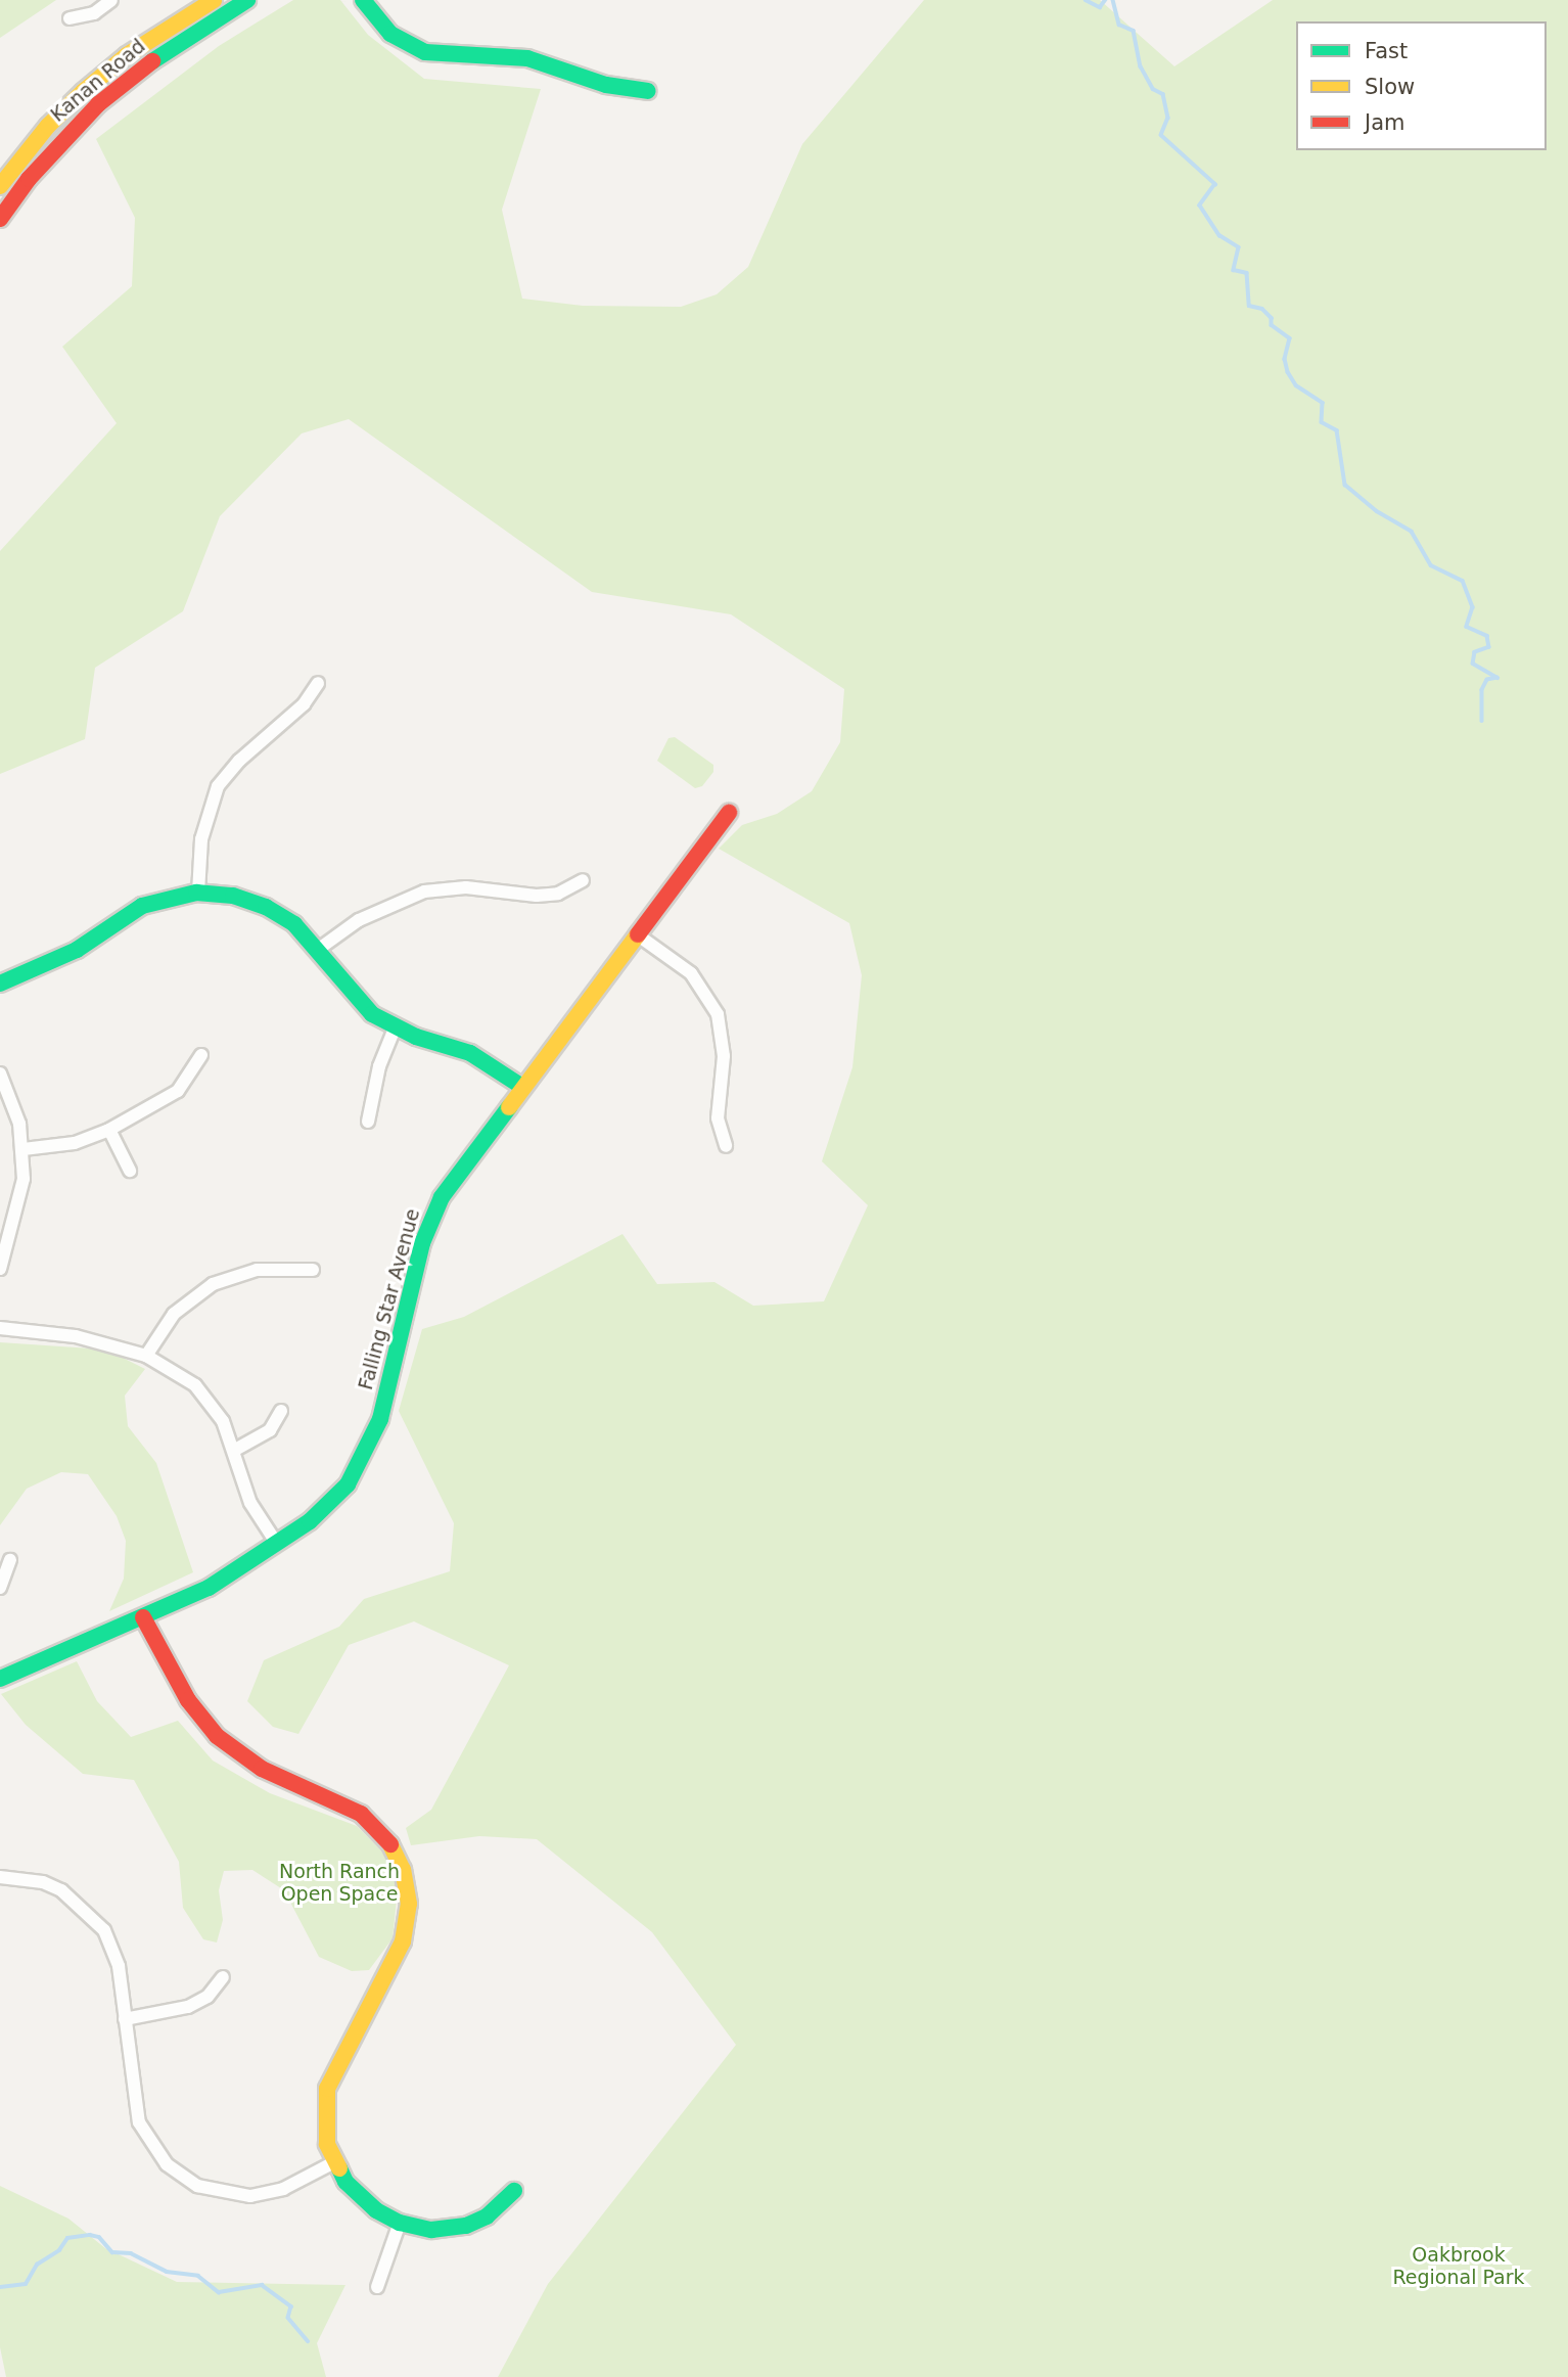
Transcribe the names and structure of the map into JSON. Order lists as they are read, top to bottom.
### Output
{
  "streets": {
    "street": ["Kanan Road", "Falling Star Avenue"]
  },
  "parks": ["North Ranch Open Space", "Oakbrook Regional Park"],
  "legend": ["Fast", "Slow", "Jam"]
}
